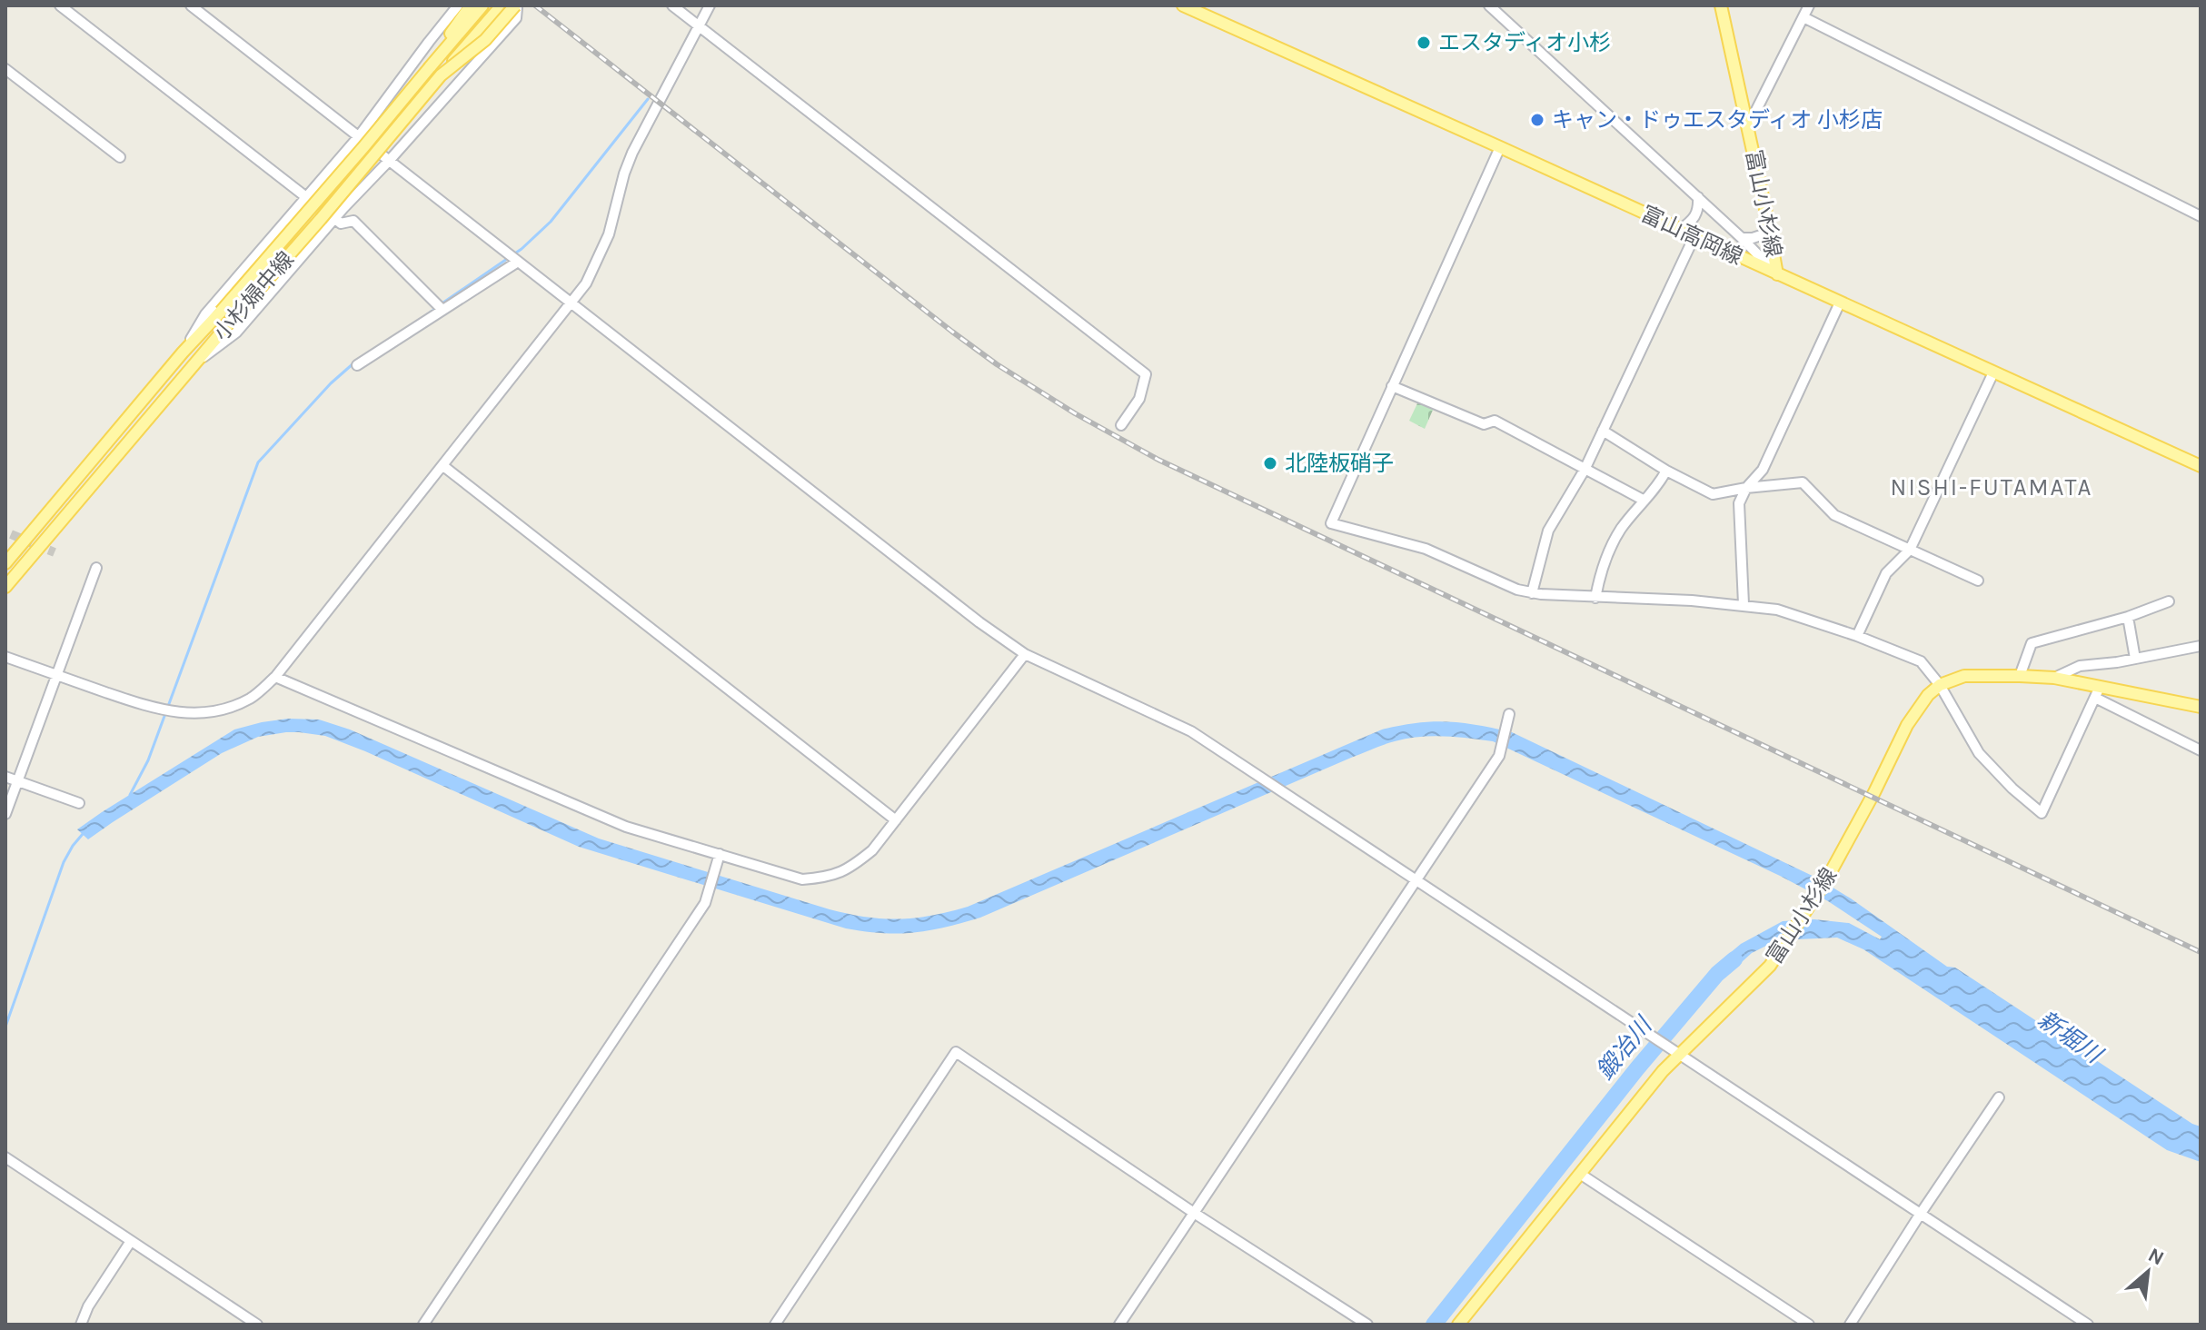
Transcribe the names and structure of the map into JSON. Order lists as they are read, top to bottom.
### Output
{
  "streets": {
    "main road": ["富山小杉線", "富山高岡線", "小杉婦中線"]
  },
  "crossings": [
    ["富山小杉線", "富山高岡線"]
  ],
  "districts": ["NISHI-FUTAMATA"],
  "water": ["新堀川", "鍛冶川"],
  "places": ["エスタディオ小杉", "キャン・ドゥエスタディオ 小杉店", "北陸板硝子"],
  "north": "top right"
}
